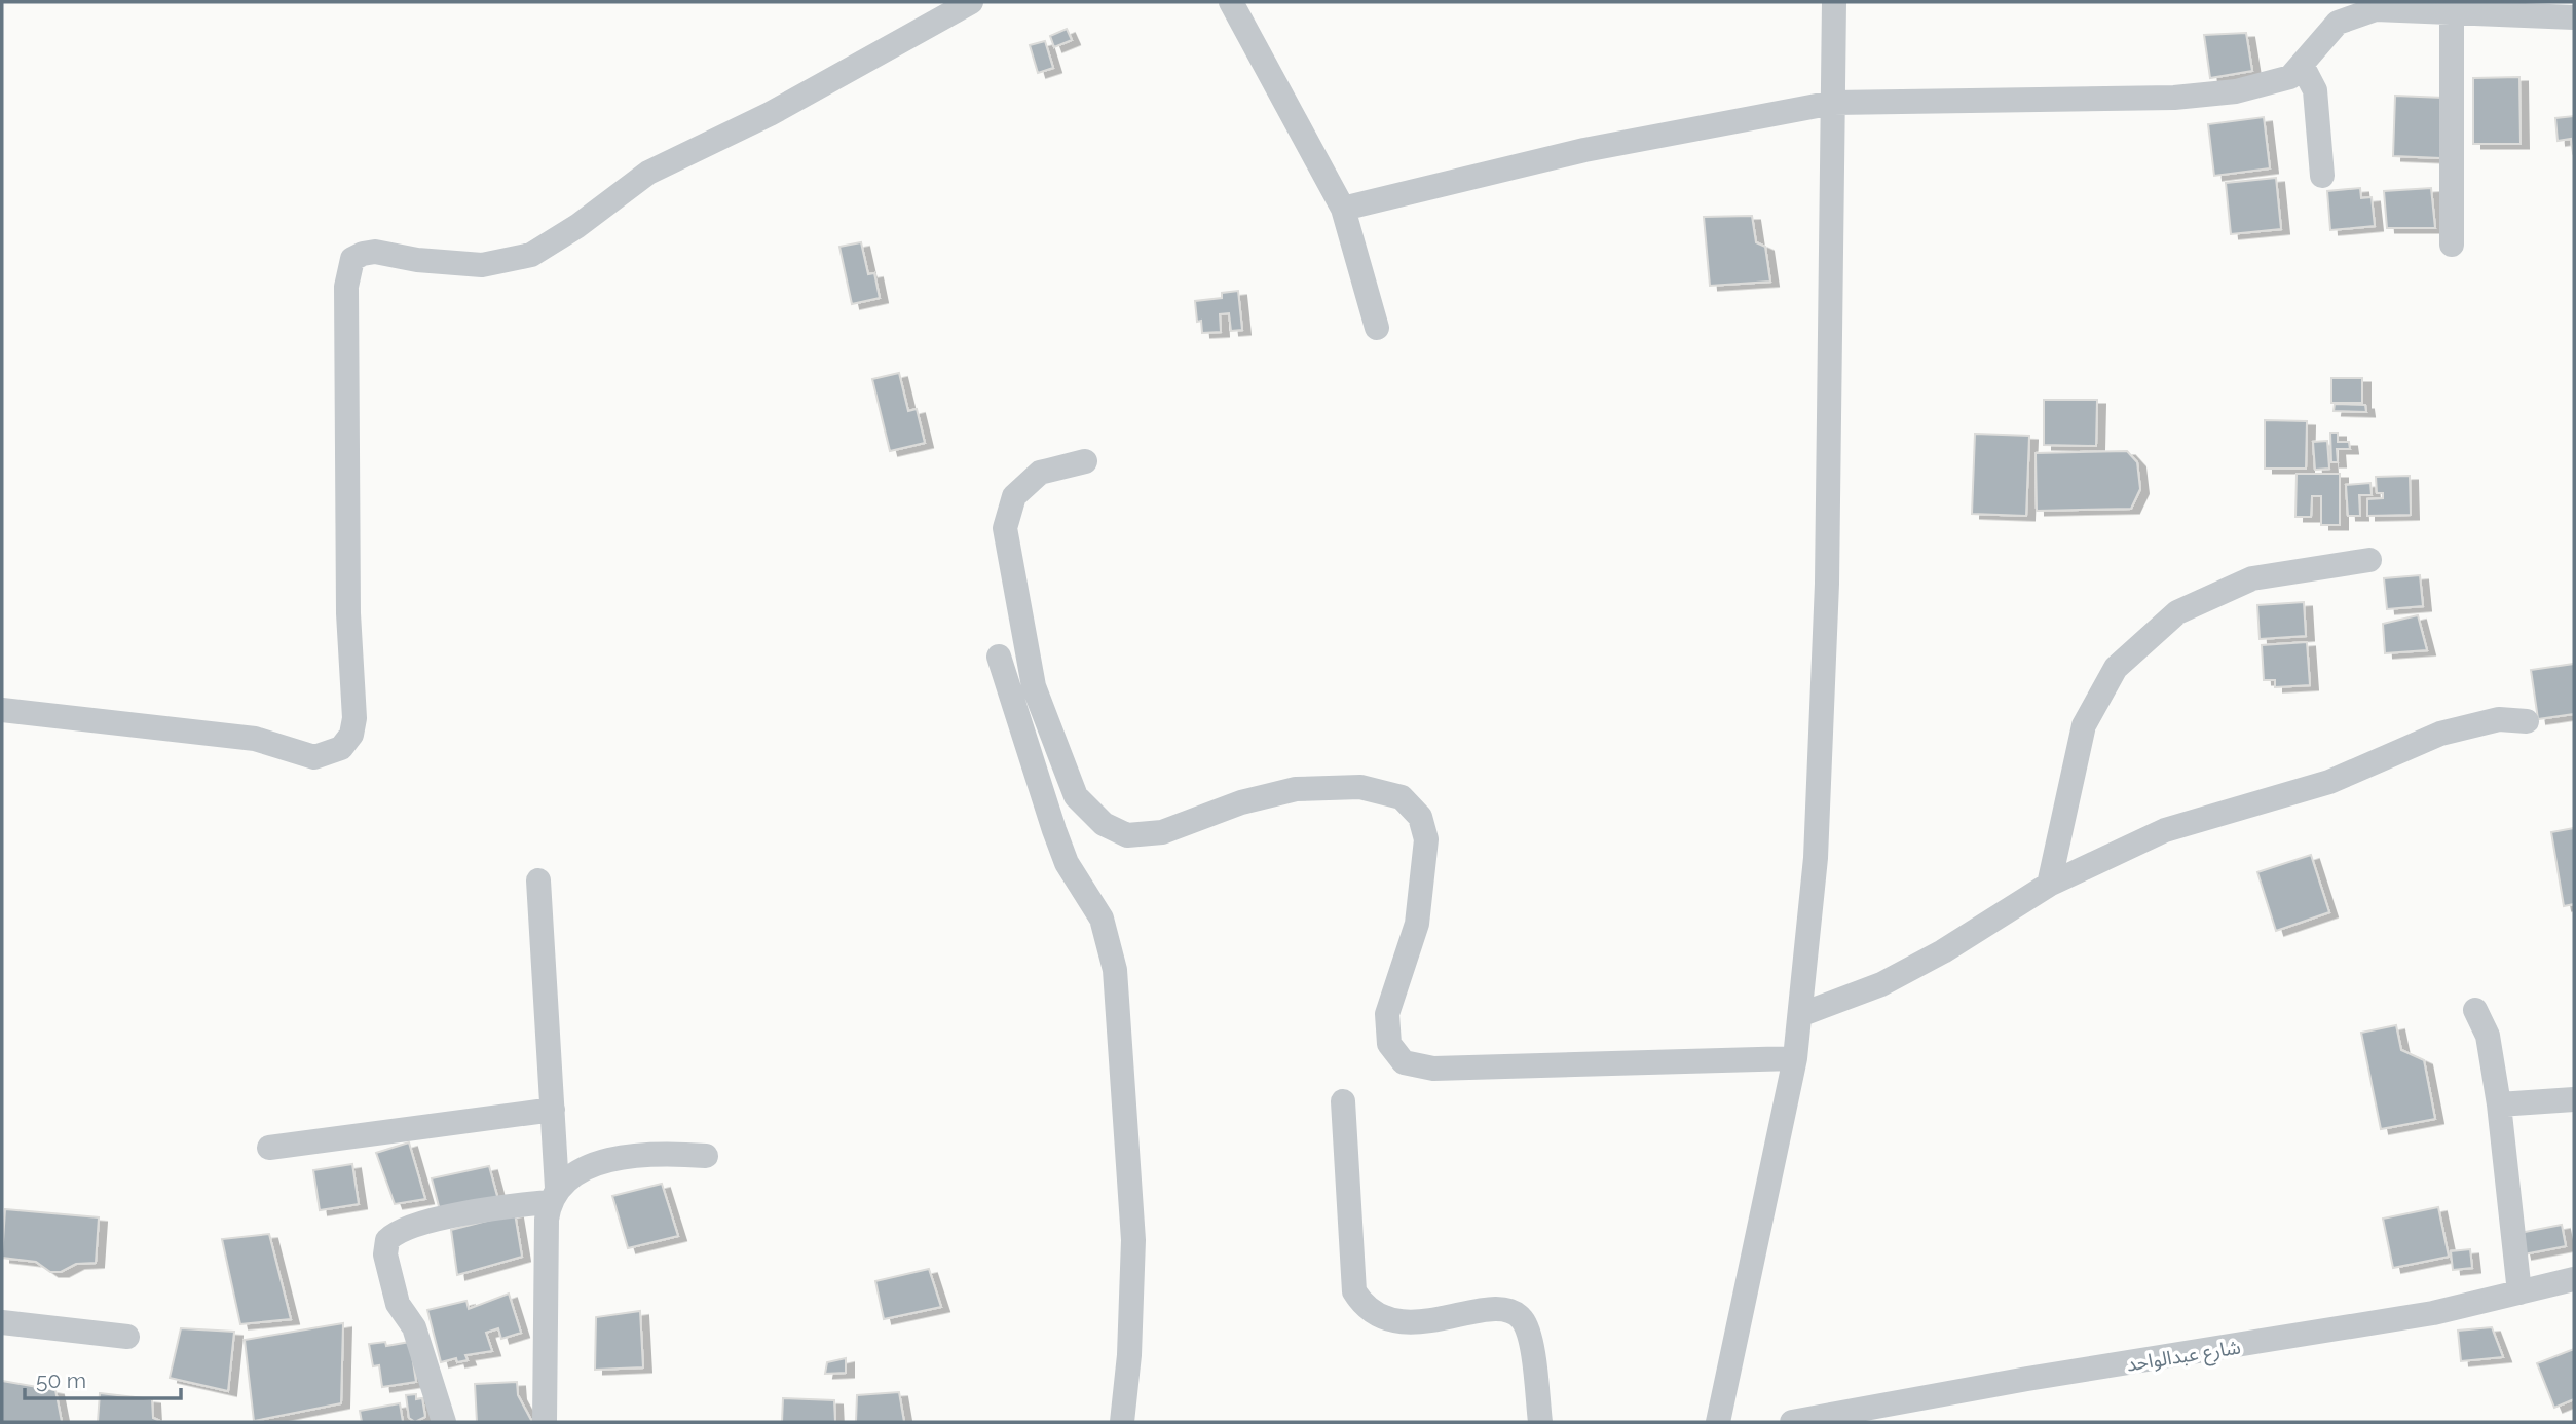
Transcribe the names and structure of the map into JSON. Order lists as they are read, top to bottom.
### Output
{
  "streets": {
    "street": ["شارع عبدالواحد"]
  },
  "scale_bar": "50 m"
}
